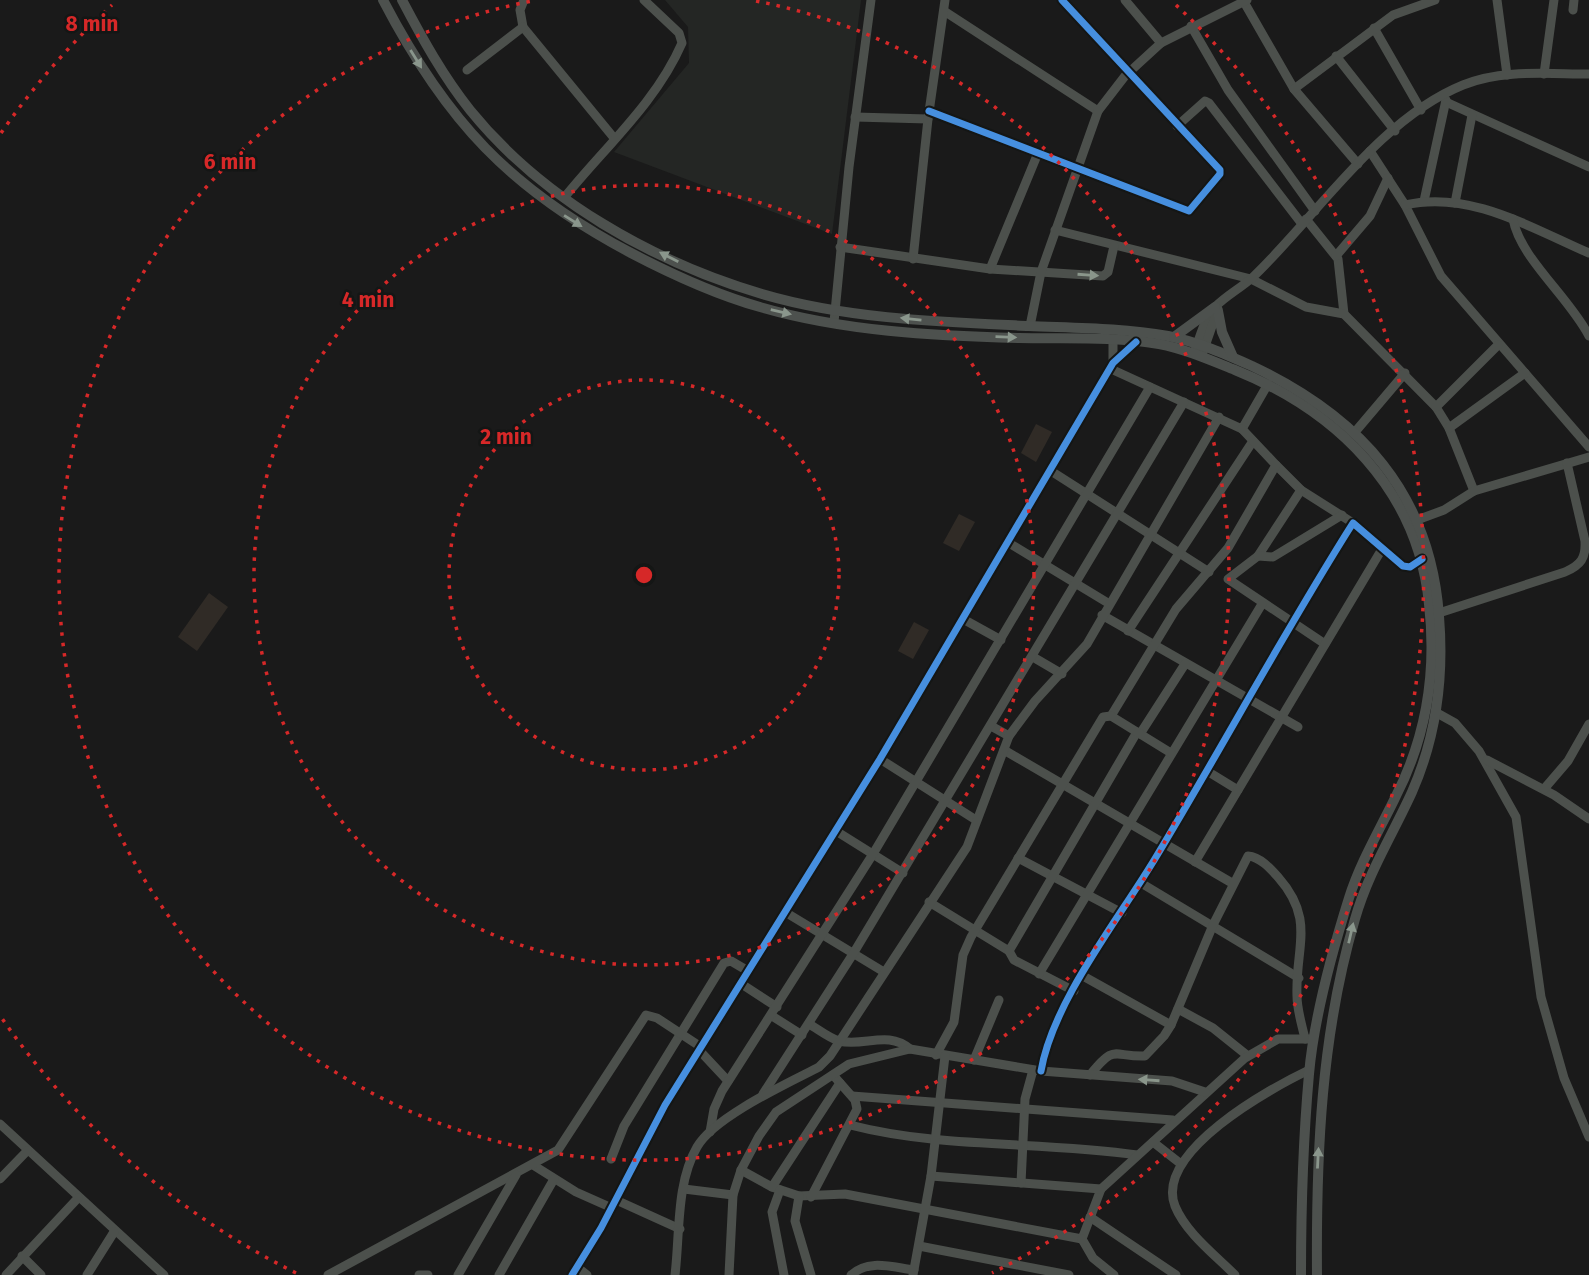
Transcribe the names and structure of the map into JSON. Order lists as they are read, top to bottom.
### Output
{
  "rings": [
    "8 min",
    "6 min",
    "4 min",
    "2 min"
  ]
}
